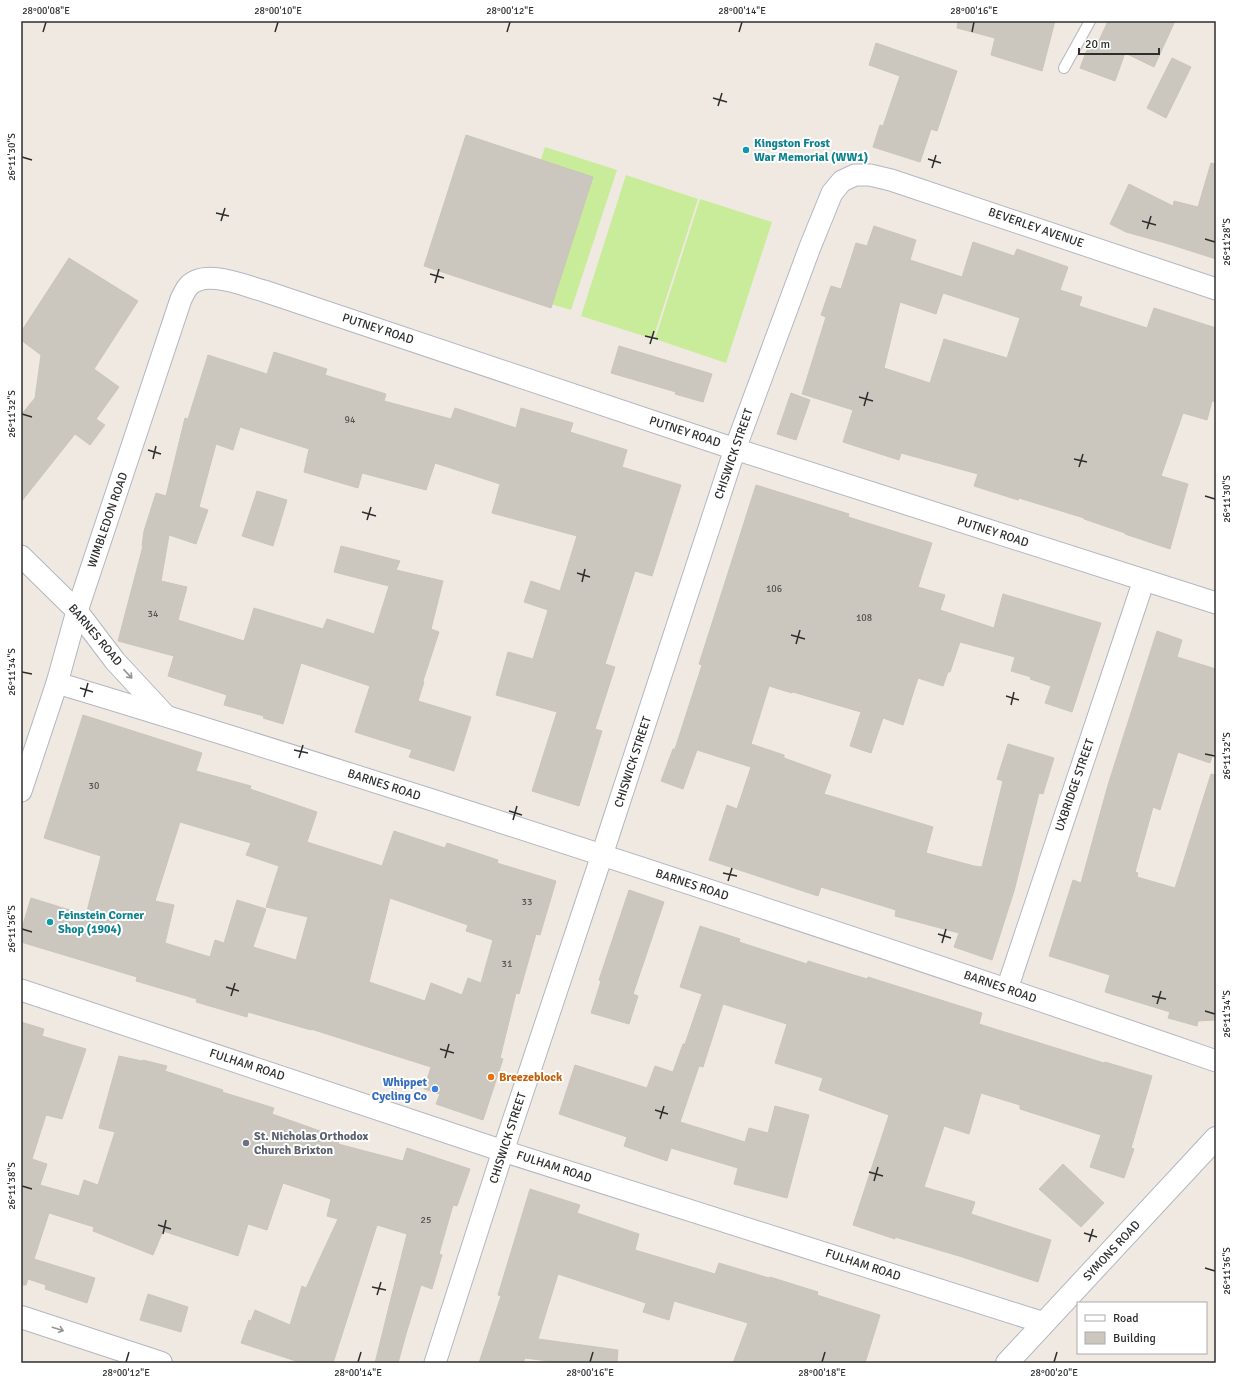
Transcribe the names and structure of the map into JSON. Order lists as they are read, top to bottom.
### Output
{
  "streets": {
    "main road": ["SYMONS ROAD"],
    "street": [
      "BEVERLEY AVENUE",
      "PUTNEY ROAD",
      "CHISWICK STREET",
      "WIMBLEDON ROAD",
      "BARNES ROAD",
      "UXBRIDGE STREET",
      "FULHAM ROAD"
    ]
  },
  "crossings": [
    ["BEVERLEY AVENUE", "CHISWICK STREET"],
    ["PUTNEY ROAD", "CHISWICK STREET"],
    ["PUTNEY ROAD", "WIMBLEDON ROAD"],
    ["PUTNEY ROAD", "UXBRIDGE STREET"],
    ["CHISWICK STREET", "BARNES ROAD"],
    ["CHISWICK STREET", "FULHAM ROAD"],
    ["WIMBLEDON ROAD", "BARNES ROAD"],
    ["BARNES ROAD", "UXBRIDGE STREET"],
    ["FULHAM ROAD", "SYMONS ROAD"]
  ],
  "places": [
    "Kingston Frost War Memorial (WW1)",
    "Feinstein Corner Shop (1904)",
    "Breezeblock",
    "Whippet Cycling Co",
    "St. Nicholas Orthodox Church Brixton"
  ],
  "house_numbers": [
    "94",
    "106",
    "34",
    "108",
    "30",
    "33",
    "31",
    "25"
  ],
  "legend": ["Road", "Building"],
  "scale_bar": "20 m",
  "coordinates": [
    "28°00'08\"E",
    "28°00'10\"E",
    "28°00'12\"E",
    "28°00'14\"E",
    "28°00'16\"E",
    "26°11'30\"S",
    "26°11'28\"S",
    "26°11'32\"S",
    "26°11'34\"S",
    "26°11'36\"S",
    "26°11'38\"S",
    "28°00'18\"E",
    "28°00'20\"E"
  ]
}
